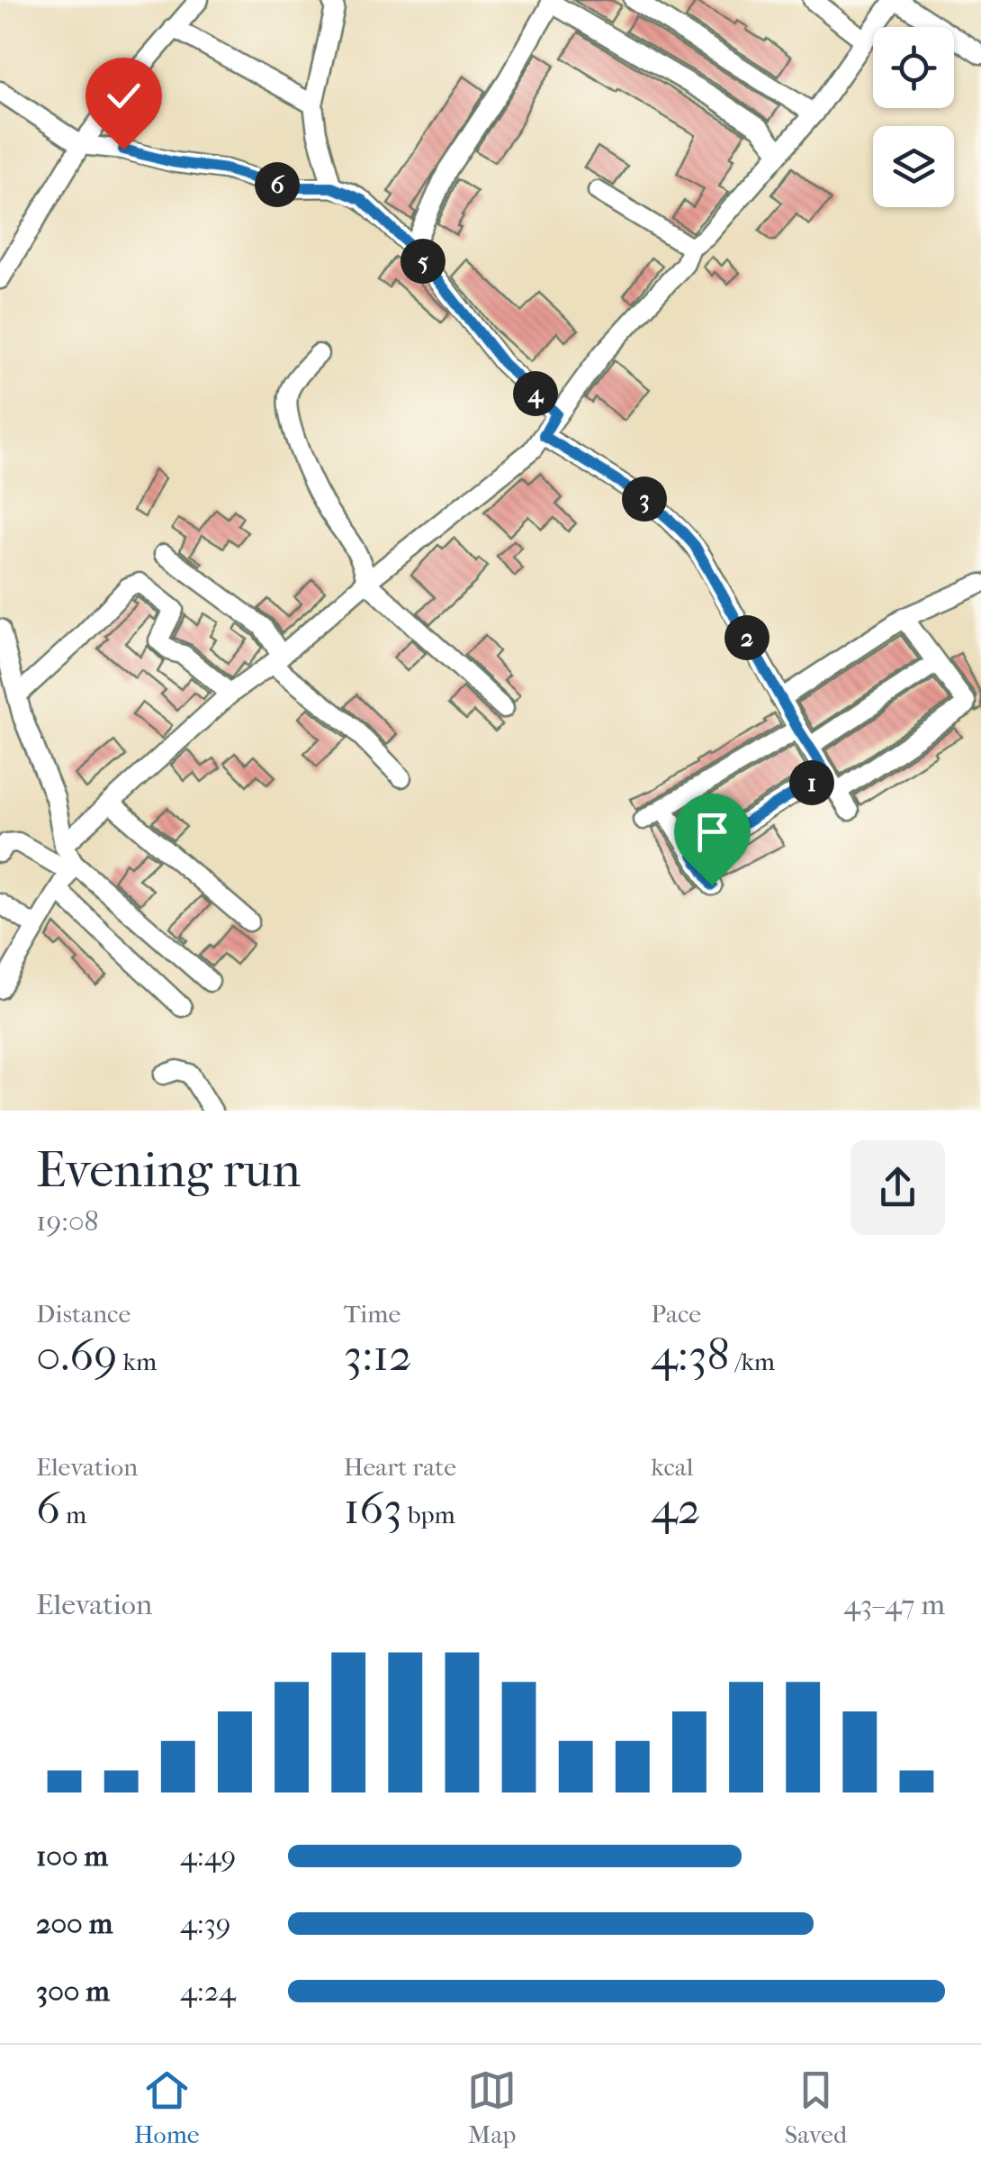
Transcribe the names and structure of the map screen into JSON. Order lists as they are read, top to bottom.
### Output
{
  "page": {
    "pins": [
      "6",
      "5",
      "4",
      "3",
      "2",
      "1"
    ],
    "heading": ["Evening run", "19:08"],
    "stats": [
      ["Distance", "0.69 km"],
      ["Time", "3:12"],
      ["Pace", "4:38 /km"],
      ["Elevation", "6 m"],
      ["Heart rate", "163 bpm"],
      ["kcal", "42"]
    ],
    "chart": ["Elevation", "43–47 m"],
    "list": [
      {
        "name": "100 m",
        "note": "4:49"
      },
      {
        "name": "200 m",
        "note": "4:39"
      },
      {
        "name": "300 m",
        "note": "4:24"
      }
    ],
    "tabs": ["Home", "Map", "Saved"]
  }
}
